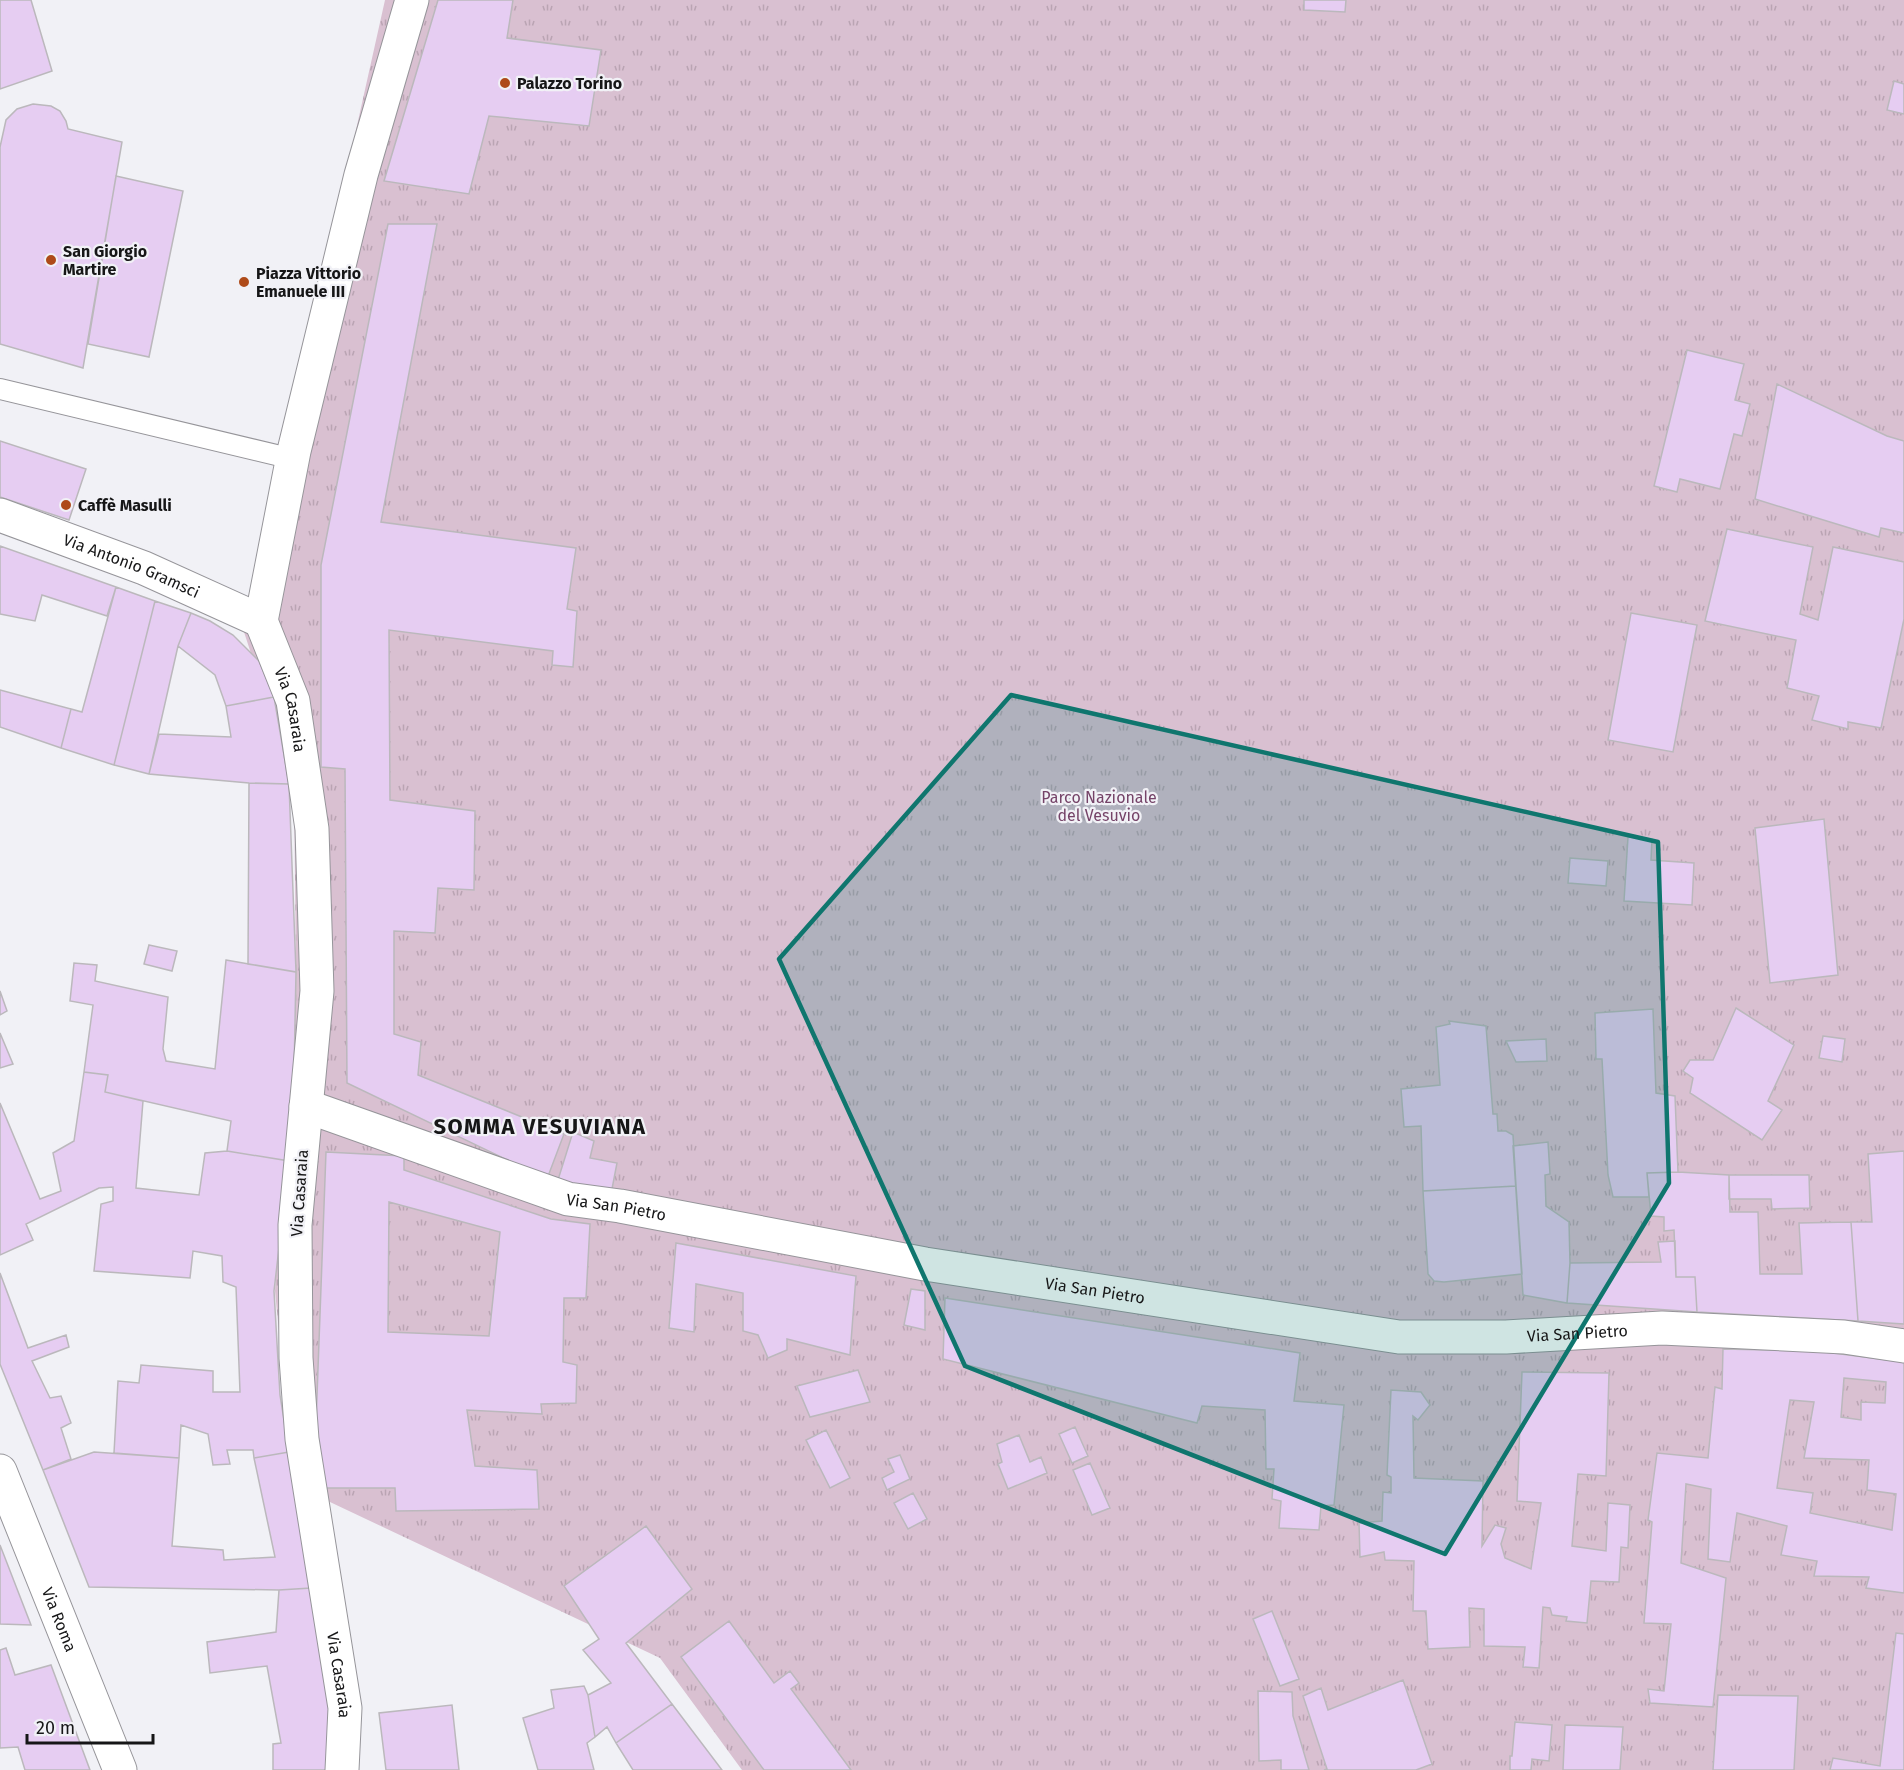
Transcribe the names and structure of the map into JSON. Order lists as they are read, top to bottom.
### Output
{
  "streets": {
    "street": [
      "Via Antonio Gramsci",
      "Via Casaraia",
      "Via San Pietro",
      "Via Roma"
    ]
  },
  "crossings": [
    ["Via Antonio Gramsci", "Via Casaraia"],
    ["Via Casaraia", "Via San Pietro"]
  ],
  "districts": ["SOMMA VESUVIANA"],
  "parks": ["Parco Nazionale del Vesuvio"],
  "places": [
    "Palazzo Torino",
    "San Giorgio Martire",
    "Piazza Vittorio Emanuele III",
    "Caffè Masulli"
  ],
  "scale_bar": "20 m"
}
